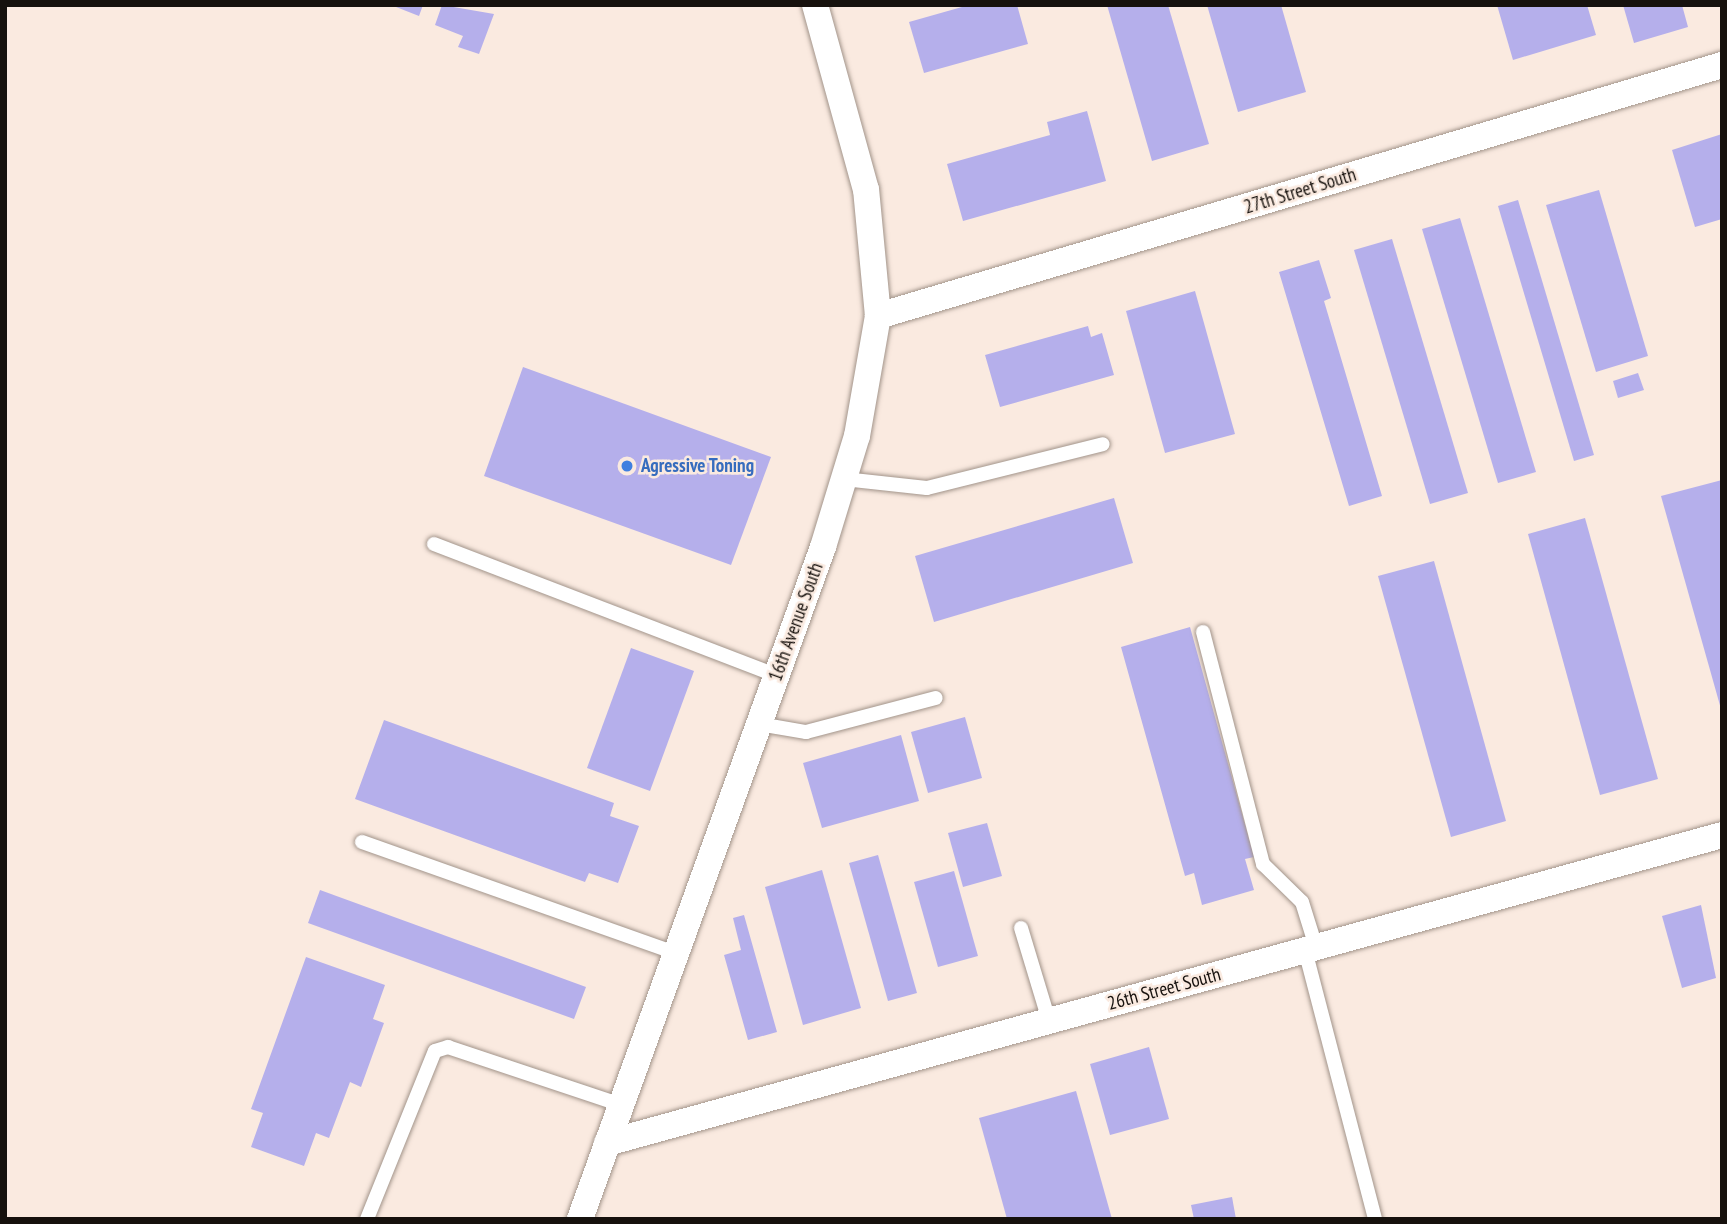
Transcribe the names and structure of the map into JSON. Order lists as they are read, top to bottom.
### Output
{
  "streets": {
    "street": ["27th Street South", "16th Avenue South", "26th Street South"]
  },
  "crossings": [
    ["27th Street South", "16th Avenue South"],
    ["16th Avenue South", "26th Street South"]
  ],
  "places": ["Agressive Toning"]
}
